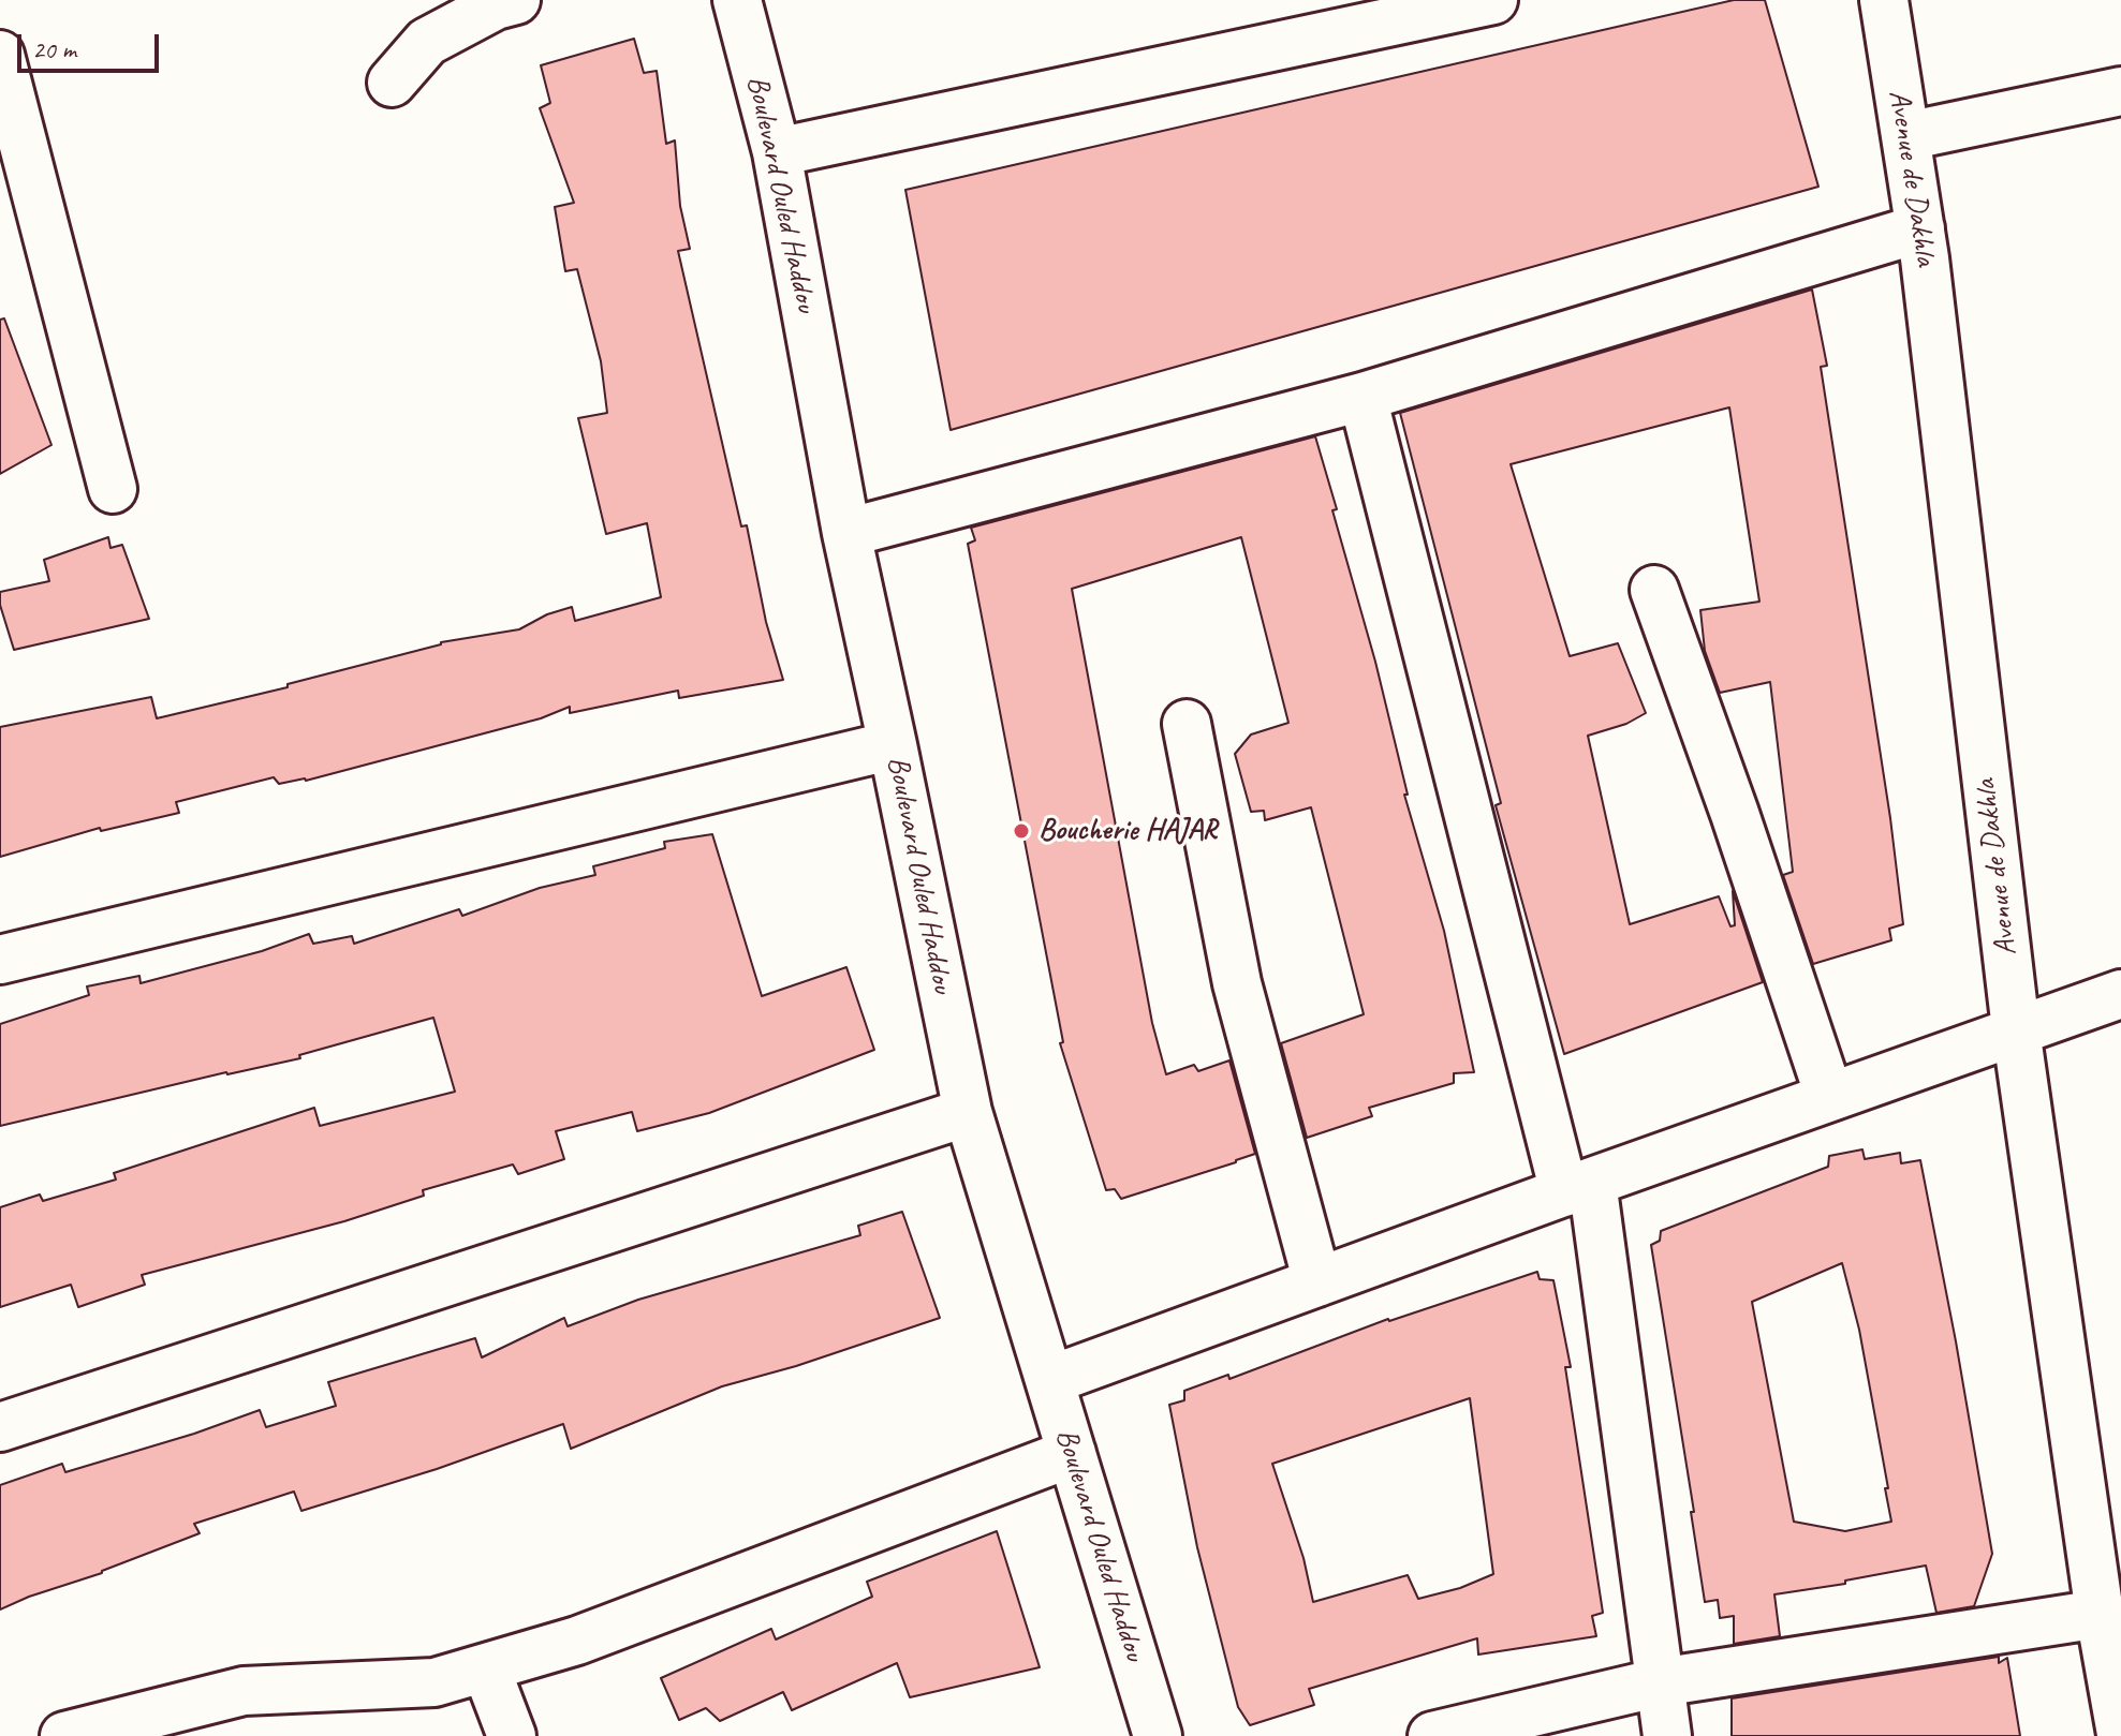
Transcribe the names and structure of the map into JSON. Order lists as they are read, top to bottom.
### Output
{
  "streets": {
    "street": ["Avenue de Dakhla", "Boulevard Ouled Haddou"]
  },
  "places": ["Boucherie HAJAR"],
  "scale_bar": "20 m"
}
